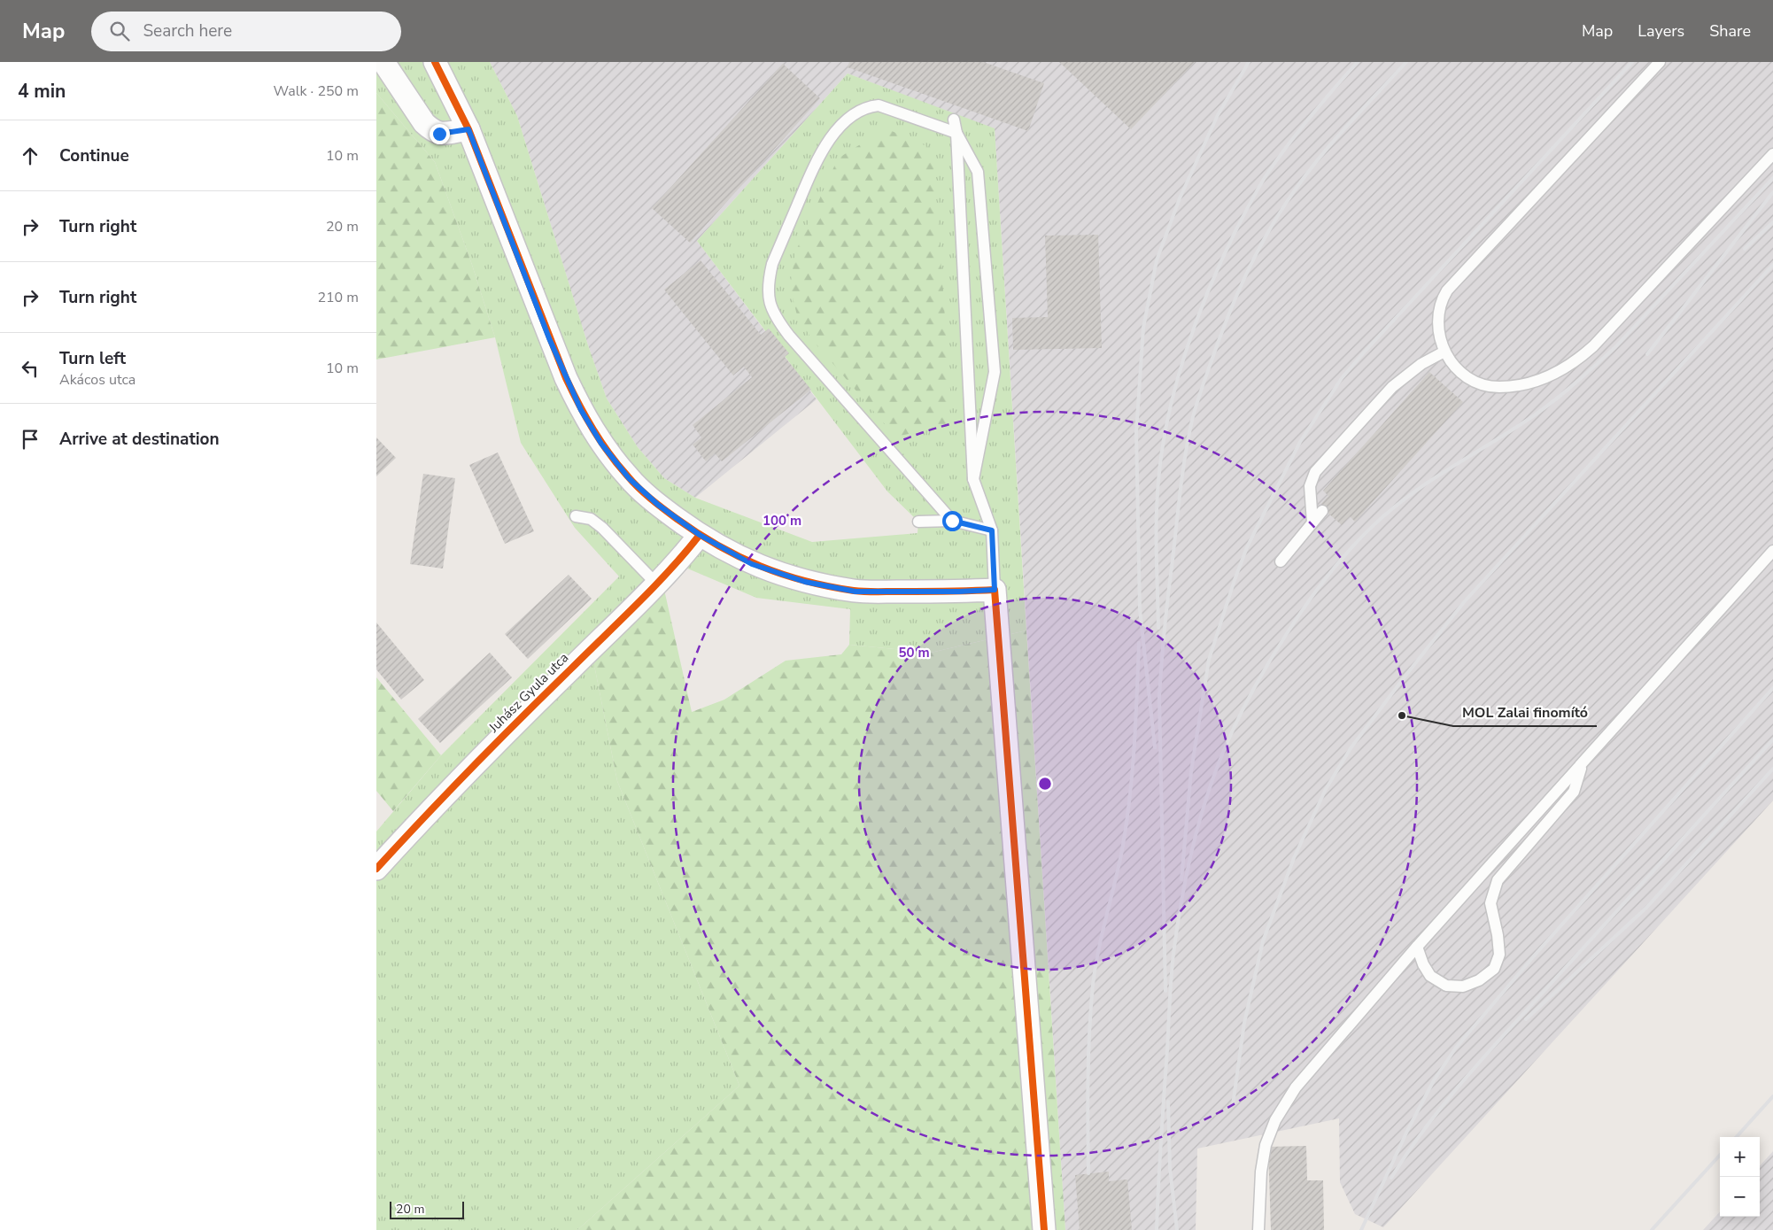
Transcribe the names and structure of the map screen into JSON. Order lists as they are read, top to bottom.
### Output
{
  "streets": {
    "street": ["Juhász Gyula utca"]
  },
  "places": ["MOL Zalai finomító"],
  "scale_bar": "20 m",
  "page": {
    "header": "Map",
    "search": "Search here",
    "nav": ["Map", "Layers", "Share"],
    "heading": ["4 min", "Walk · 250 m"],
    "list": [
      ["Continue", "10 m"],
      ["Turn right", "20 m"],
      ["Turn right", "210 m"],
      ["Turn left", "Akácos utca", "10 m"],
      "Arrive at destination"
    ],
    "map_buttons": ["+", "−"],
    "scale": "20 m"
  },
  "rings": ["100 m", "50 m"]
}
